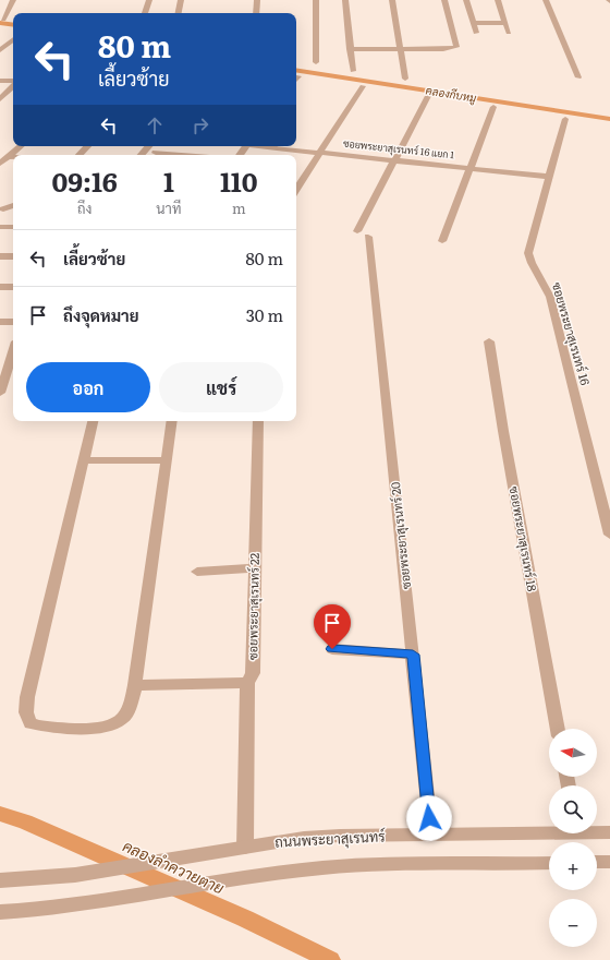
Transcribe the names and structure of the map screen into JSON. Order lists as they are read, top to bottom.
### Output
{
  "streets": {
    "street": [
      "ซอยพระยาสุเรนทร์ 16 แยก 1",
      "ซอยพระยาสุเรนทร์ 16",
      "ซอยพระยาสุเรนทร์ 20",
      "ซอยพระยาสุเรนทร์ 18",
      "ซอยพระยาสุเรนทร์ 22",
      "ถนนพระยาสุเรนทร์"
    ]
  },
  "crossings": [
    ["ซอยพระยาสุเรนทร์ 16 แยก 1", "ซอยพระยาสุเรนทร์ 16"],
    ["ซอยพระยาสุเรนทร์ 16 แยก 1", "ซอยพระยาสุเรนทร์ 20"],
    ["ซอยพระยาสุเรนทร์ 20", "ถนนพระยาสุเรนทร์"],
    ["ซอยพระยาสุเรนทร์ 22", "ถนนพระยาสุเรนทร์"]
  ],
  "water": ["คลองกีบหมู", "คลองลำควายตาย"],
  "north": "left",
  "page": {
    "turn": ["80 m", "เลี้ยวซ้าย"],
    "eta": [
      "09:16",
      "ถึง",
      "1",
      "นาที",
      "110",
      "m"
    ],
    "list": [
      {
        "name": "เลี้ยวซ้าย",
        "value": "80 m"
      },
      {
        "name": "ถึงจุดหมาย",
        "value": "30 m"
      }
    ],
    "buttons": ["ออก", "แชร์"],
    "map_buttons": ["+", "−"]
  }
}
